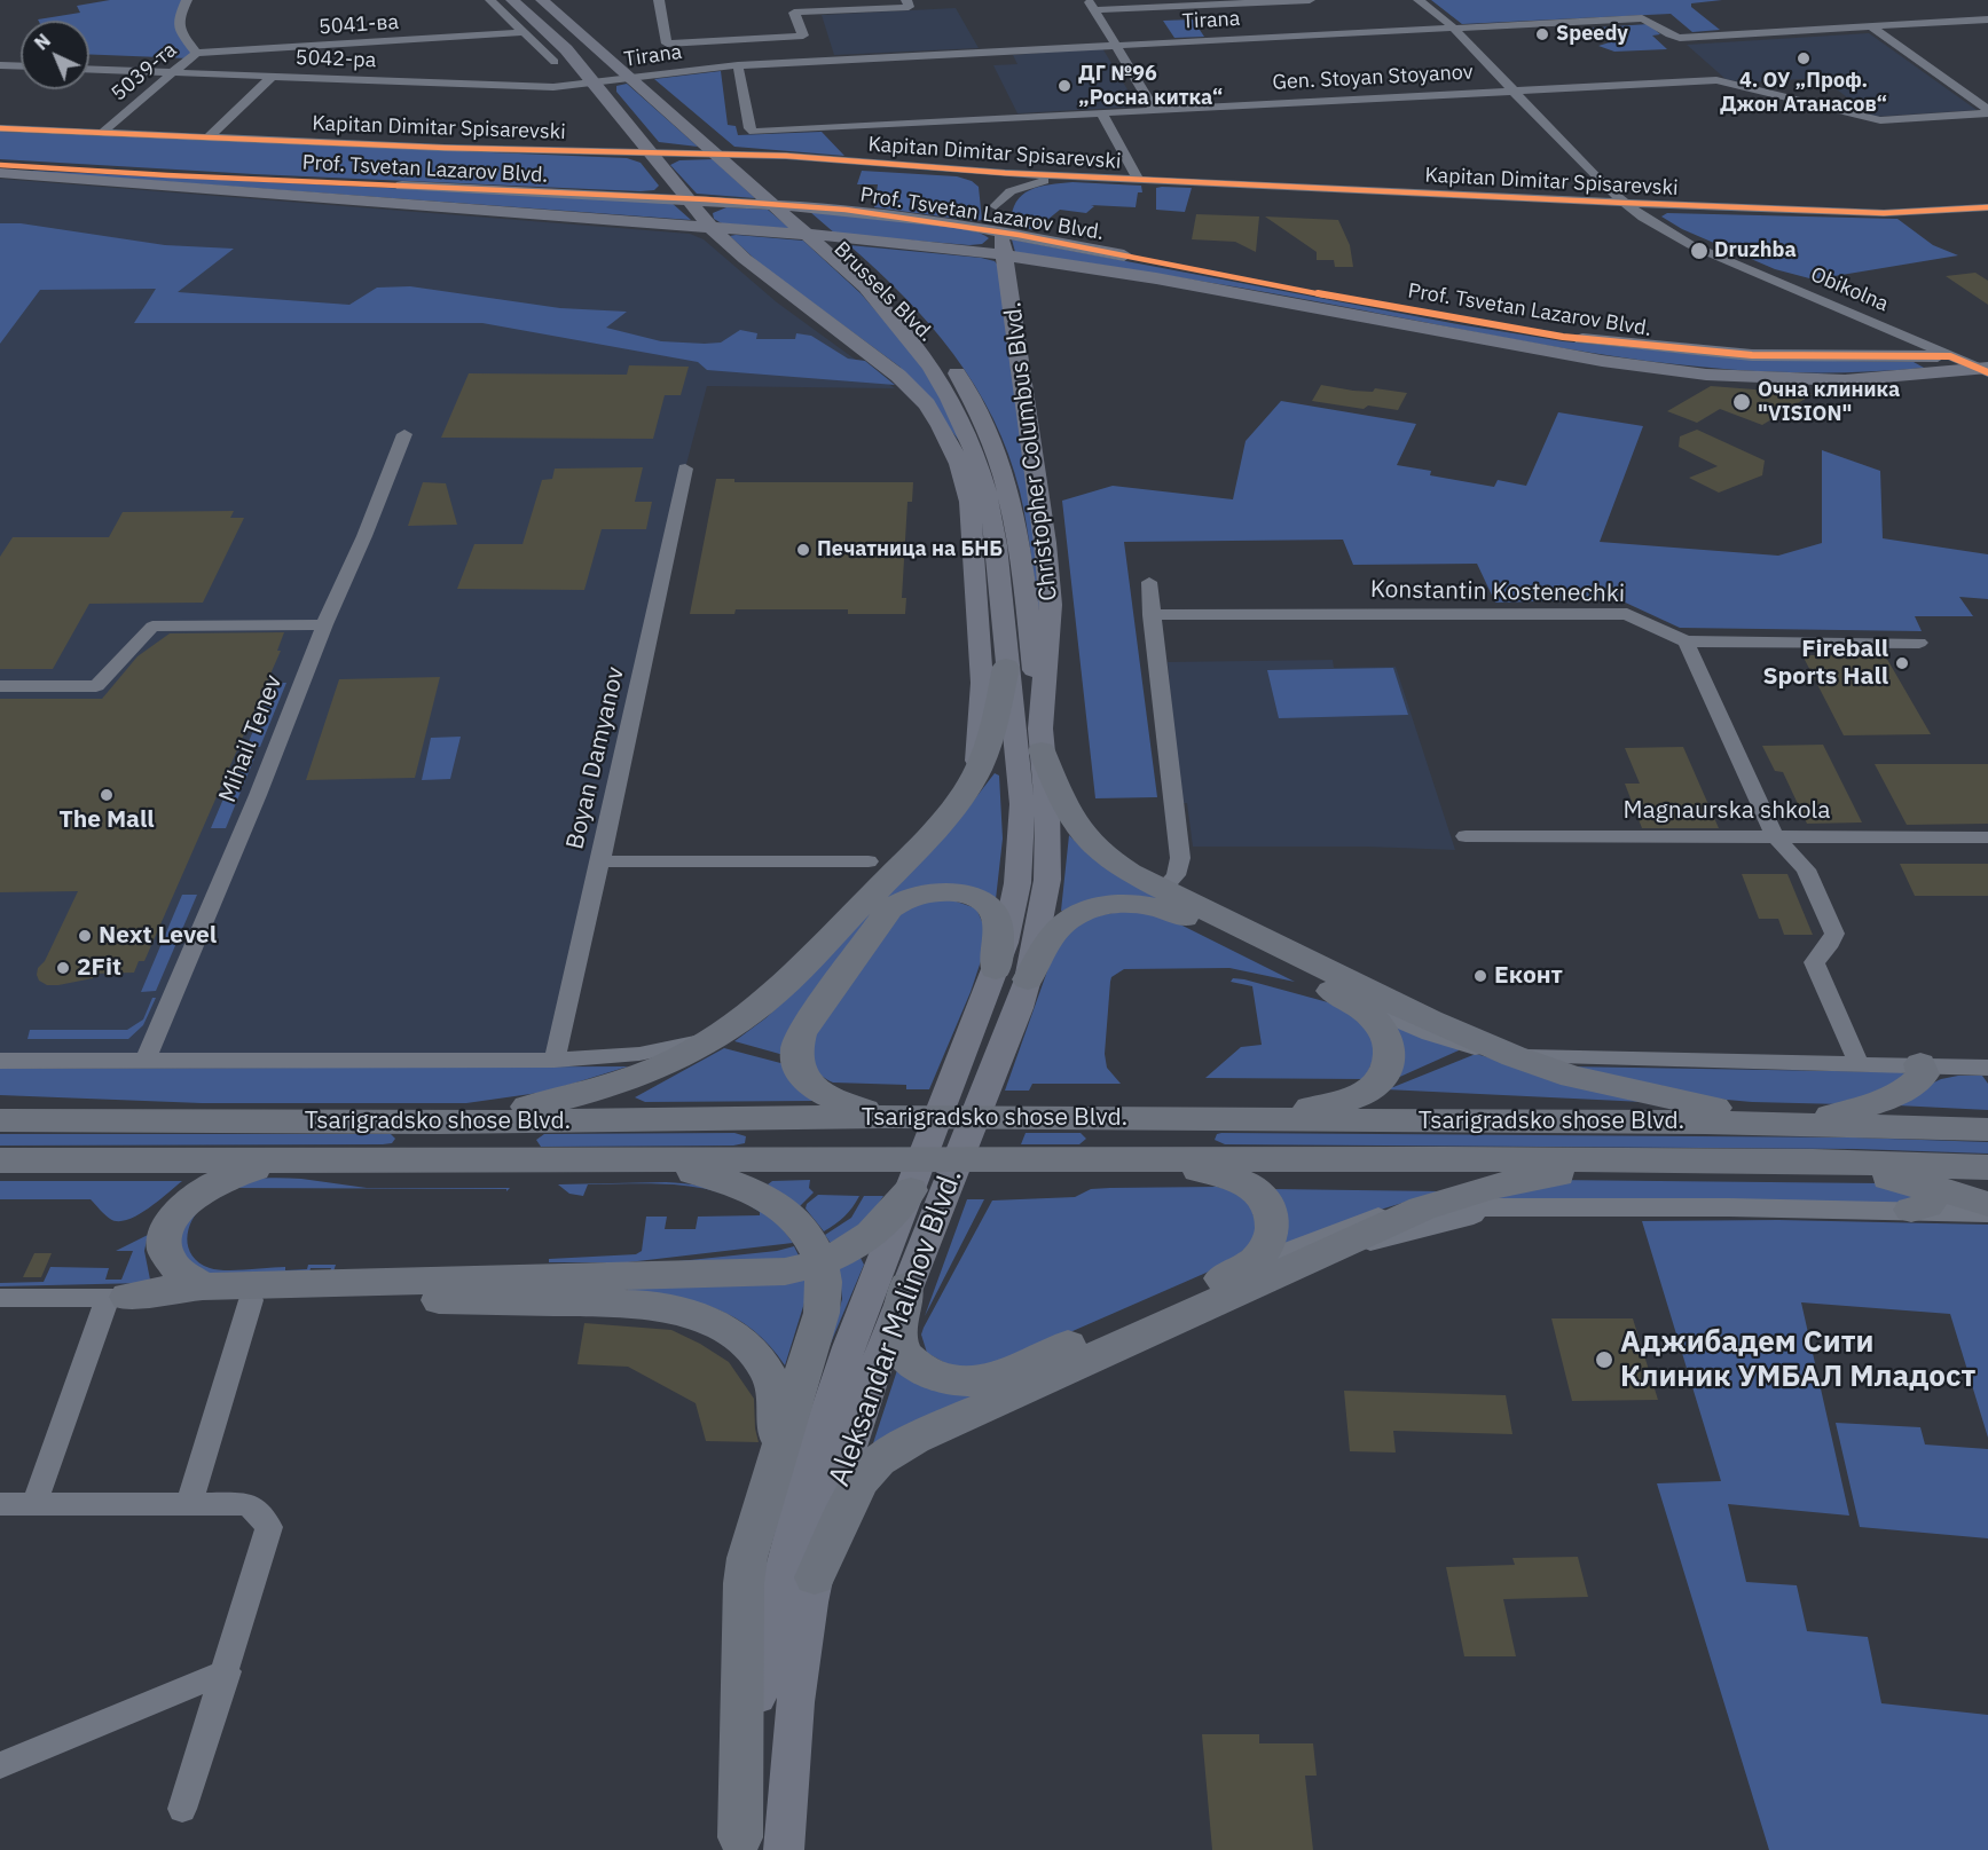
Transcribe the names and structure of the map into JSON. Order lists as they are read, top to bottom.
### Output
{
  "streets": {
    "highway": ["Tsarigradsko shose Blvd."],
    "main road": [
      "Prof. Tsvetan Lazarov Blvd.",
      "Brussels Blvd.",
      "Christopher Columbus Blvd.",
      "Aleksandar Malinov Blvd."
    ],
    "street": [
      "Tirana",
      "5041-ва",
      "5042-ра",
      "5039-та",
      "Gen. Stoyan Stoyanov",
      "Kapitan Dimitar Spisarevski",
      "Obikolna",
      "Konstantin Kostenechki",
      "Mihail Tenev",
      "Boyan Damyanov",
      "Magnaurska shkola"
    ]
  },
  "crossings": [
    ["Tirana", "5042-ра"],
    ["Tirana", "Gen. Stoyan Stoyanov"],
    ["Tirana", "Obikolna"],
    ["5041-ва", "5039-та"],
    ["5042-ра", "5039-та"],
    ["5039-та", "Kapitan Dimitar Spisarevski"],
    ["Gen. Stoyan Stoyanov", "Obikolna"],
    ["Kapitan Dimitar Spisarevski", "Obikolna"],
    ["Kapitan Dimitar Spisarevski", "Christopher Columbus Blvd."],
    ["Prof. Tsvetan Lazarov Blvd.", "Obikolna"],
    ["Prof. Tsvetan Lazarov Blvd.", "Christopher Columbus Blvd."],
    ["Brussels Blvd.", "Christopher Columbus Blvd."],
    ["Christopher Columbus Blvd.", "Aleksandar Malinov Blvd."]
  ],
  "places": [
    "Speedy",
    "4. ОУ „Проф. Джон Атанасов“",
    "ДГ №96 „Росна китка“",
    "Druzhba",
    "Очна клиника \"VISION\"",
    "Печатница на БНБ",
    "Fireball Sports Hall",
    "The Mall",
    "Next Level",
    "2Fit",
    "Еконт",
    "Аджибадем Сити Клиник УМБАЛ Младост"
  ],
  "north": "top left"
}
